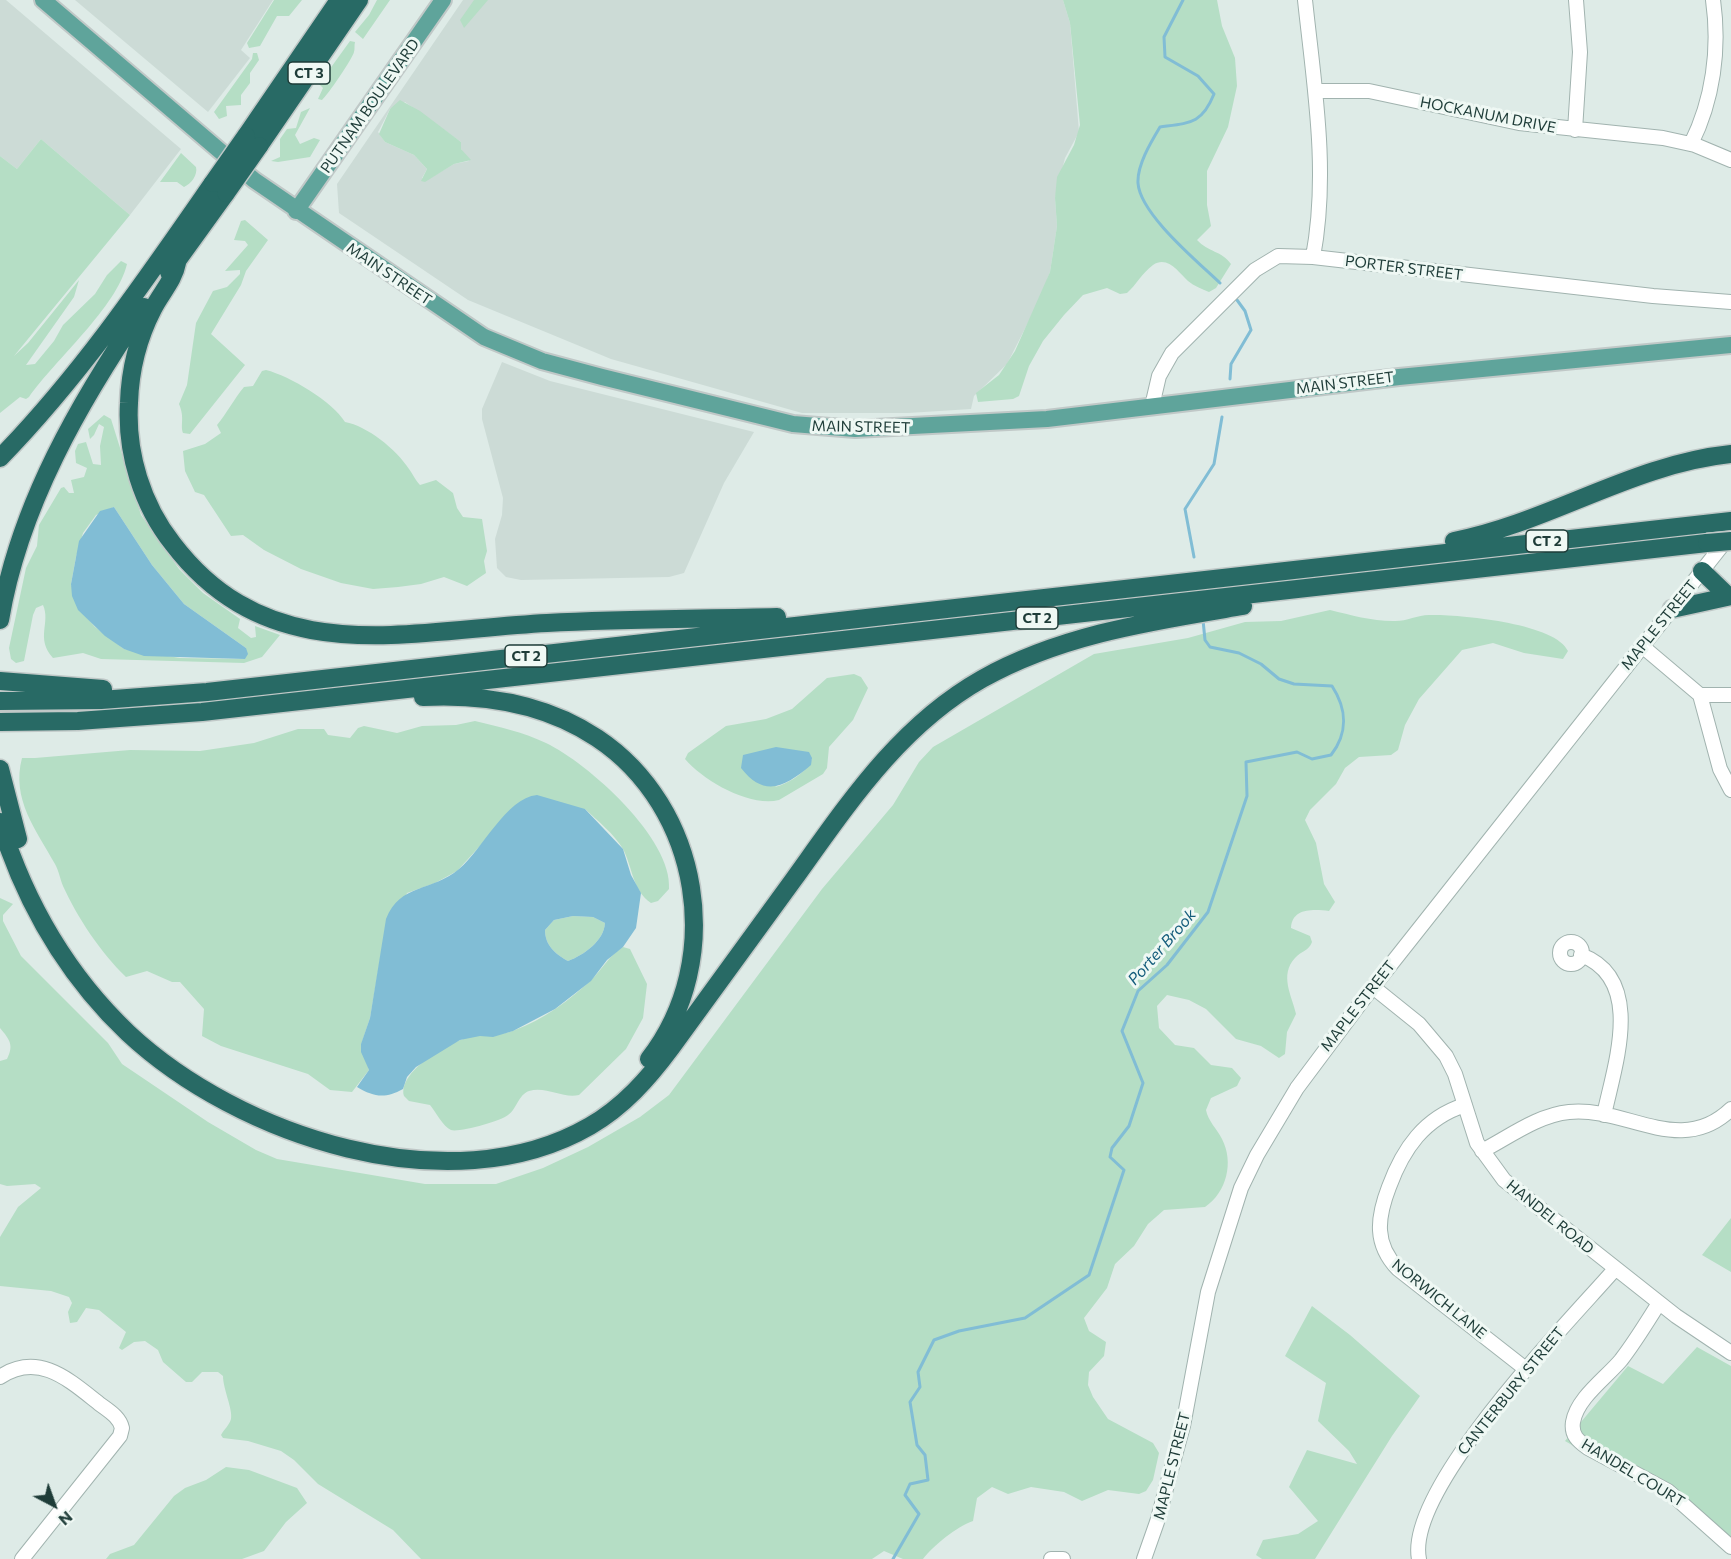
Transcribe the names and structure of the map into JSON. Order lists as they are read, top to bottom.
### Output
{
  "streets": {
    "highway": ["CT 3", "CT 2"],
    "main road": ["PUTNAM BOULEVARD", "MAIN STREET"],
    "street": [
      "HOCKANUM DRIVE",
      "PORTER STREET",
      "MAPLE STREET",
      "HANDEL ROAD",
      "NORWICH LANE",
      "CANTERBURY STREET",
      "HANDEL COURT"
    ]
  },
  "crossings": [
    ["PUTNAM BOULEVARD", "MAIN STREET"],
    ["PORTER STREET", "MAIN STREET"],
    ["CT 2", "MAPLE STREET"],
    ["MAPLE STREET", "HANDEL ROAD"],
    ["HANDEL ROAD", "NORWICH LANE"],
    ["HANDEL ROAD", "CANTERBURY STREET"],
    ["HANDEL ROAD", "HANDEL COURT"],
    ["NORWICH LANE", "CANTERBURY STREET"]
  ],
  "water": ["Porter Brook"],
  "north": "bottom right"
}
